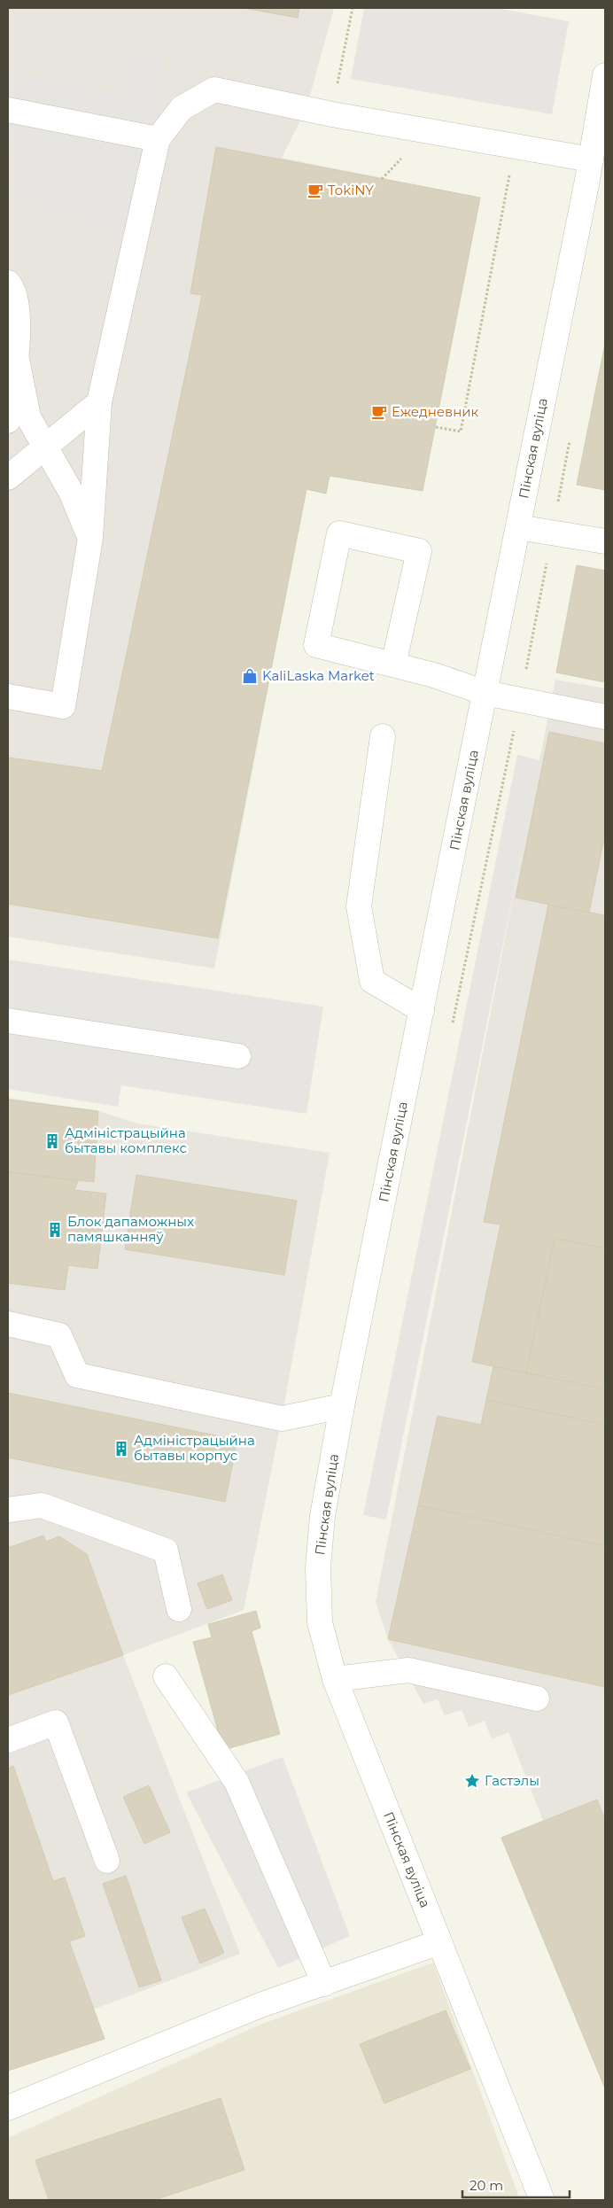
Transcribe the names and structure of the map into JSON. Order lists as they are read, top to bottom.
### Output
{
  "streets": {
    "street": ["Пінская вуліца"]
  },
  "places": {
    "cafe": ["TokiNY", "Ежедневник"],
    "shop": ["KaliLaska Market"],
    "building": ["Адміністрацыйна бытавы комплекс", "Блок дапаможных памяшканняў", "Адміністрацыйна бытавы корпус"],
    "place": ["Гастэлы"]
  },
  "scale_bar": "20 m"
}
